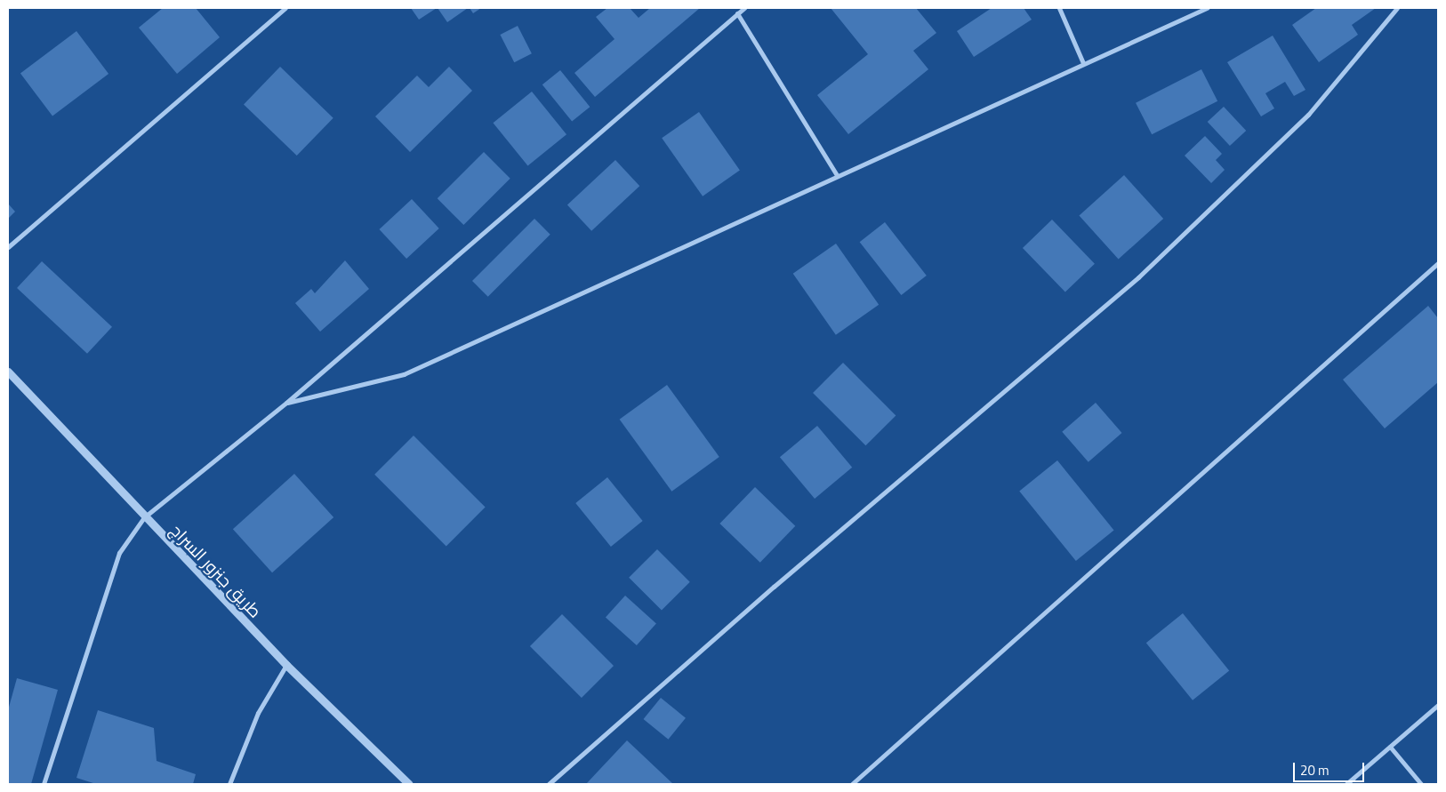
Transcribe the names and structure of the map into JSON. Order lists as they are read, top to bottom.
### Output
{
  "streets": {
    "street": ["طريق جنزور السراج"]
  },
  "scale_bar": "20 m"
}
